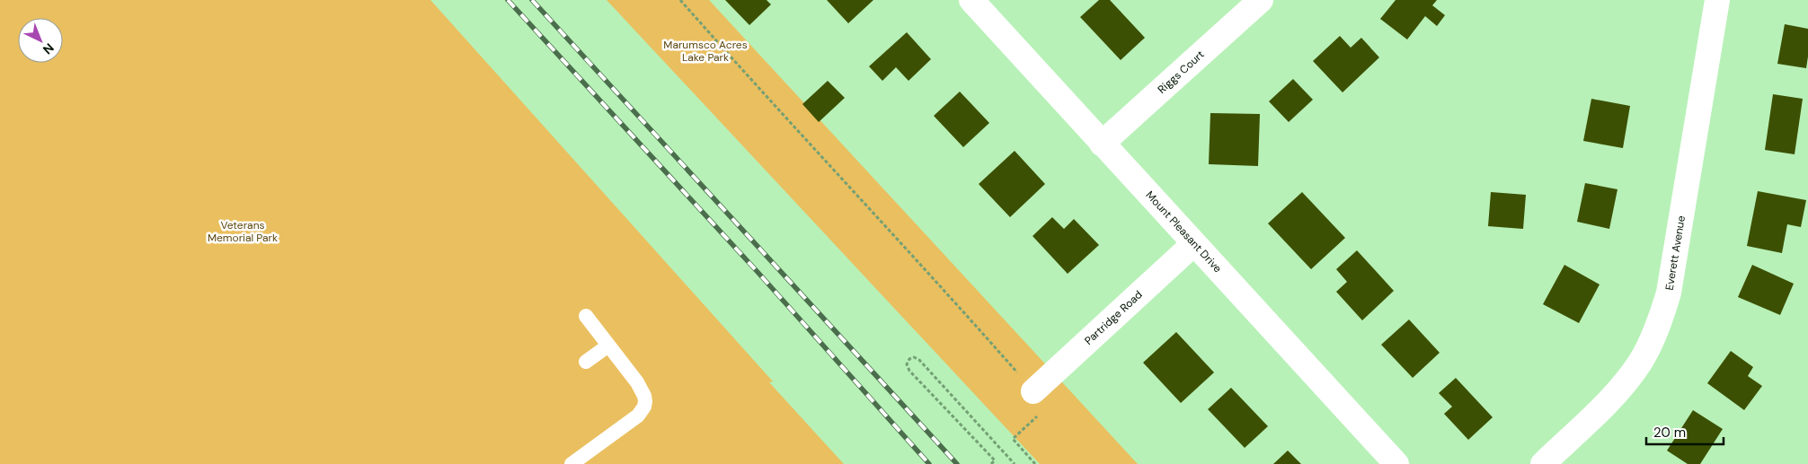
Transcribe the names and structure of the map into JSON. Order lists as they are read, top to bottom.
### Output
{
  "streets": {
    "street": [
      "Riggs Court",
      "Mount Pleasant Drive",
      "Everett Avenue",
      "Partridge Road"
    ]
  },
  "crossings": [
    ["Riggs Court", "Mount Pleasant Drive"],
    ["Mount Pleasant Drive", "Partridge Road"]
  ],
  "parks": ["Marumsco Acres Lake Park", "Veterans Memorial Park"],
  "scale_bar": "20 m",
  "north": "bottom right"
}
